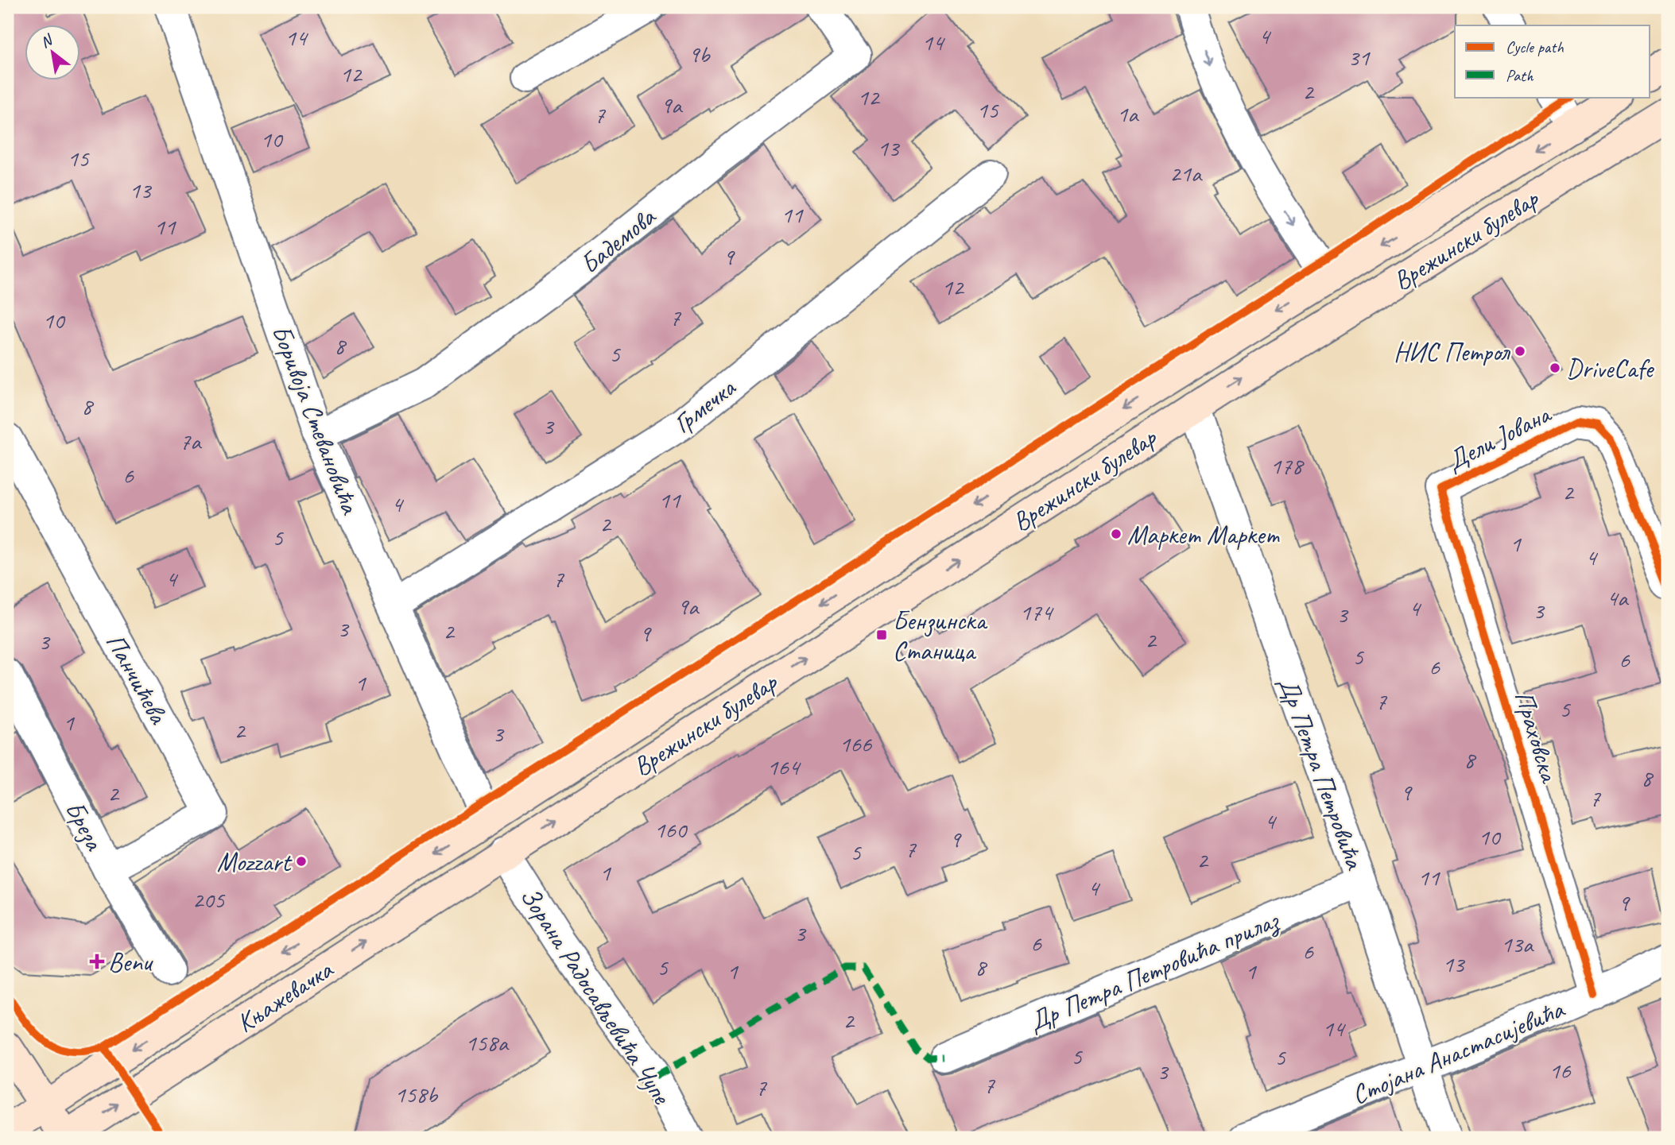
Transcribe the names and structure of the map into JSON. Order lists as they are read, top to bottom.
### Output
{
  "streets": {
    "main road": ["Врежински булевар", "Књажевачка"],
    "street": [
      "Бадемова",
      "Грмечка",
      "Боривоја Стевановића",
      "Дели Јована",
      "Панчићева",
      "Праховска",
      "Др Петра Петровића",
      "Бреза",
      "Др Петра Петровића прилаз",
      "Зорана Радосављевића Чупе",
      "Стојана Анастасијевића"
    ]
  },
  "crossings": [
    ["Врежински булевар", "Боривоја Стевановића"],
    ["Врежински булевар", "Др Петра Петровића"],
    ["Врежински булевар", "Зорана Радосављевића Чупе"],
    ["Врежински булевар", "Књажевачка"],
    ["Бадемова", "Боривоја Стевановића"],
    ["Грмечка", "Боривоја Стевановића"],
    ["Боривоја Стевановића", "Књажевачка"],
    ["Дели Јована", "Праховска"],
    ["Панчићева", "Бреза"],
    ["Праховска", "Стојана Анастасијевића"],
    ["Др Петра Петровића", "Др Петра Петровића прилаз"],
    ["Др Петра Петровића", "Стојана Анастасијевића"],
    ["Зорана Радосављевића Чупе", "Књажевачка"]
  ],
  "places": {
    "other": [
      "НИС Петрол",
      "DriveCafe",
      "Маркет Маркет",
      "Mozzart"
    ],
    "transit": ["Бензинска Станица"],
    "health": ["Benu"]
  },
  "house_numbers": [
    "4",
    "14",
    "14",
    "9b",
    "31",
    "12",
    "2",
    "12",
    "9a",
    "15",
    "1a",
    "7",
    "10",
    "13",
    "15",
    "21a",
    "13",
    "11",
    "11",
    "9",
    "12",
    "7",
    "10",
    "8",
    "5",
    "8",
    "3",
    "7a",
    "178",
    "6",
    "2",
    "11",
    "4",
    "2",
    "5",
    "1",
    "4",
    "4",
    "7",
    "4a",
    "9a",
    "4",
    "3",
    "174",
    "3",
    "3",
    "2",
    "9",
    "2",
    "3",
    "5",
    "6",
    "6",
    "1",
    "7",
    "5",
    "1",
    "2",
    "3",
    "166",
    "8",
    "164",
    "8",
    "9",
    "2",
    "7",
    "4",
    "160",
    "10",
    "9",
    "7",
    "5",
    "2",
    "1",
    "11",
    "4",
    "205",
    "9",
    "3",
    "6",
    "13a",
    "6",
    "13",
    "5",
    "8",
    "1",
    "1",
    "2",
    "14",
    "158a",
    "5",
    "5",
    "16",
    "3",
    "7",
    "7",
    "158b"
  ],
  "legend": ["Cycle path", "Path"],
  "north": "top left"
}
